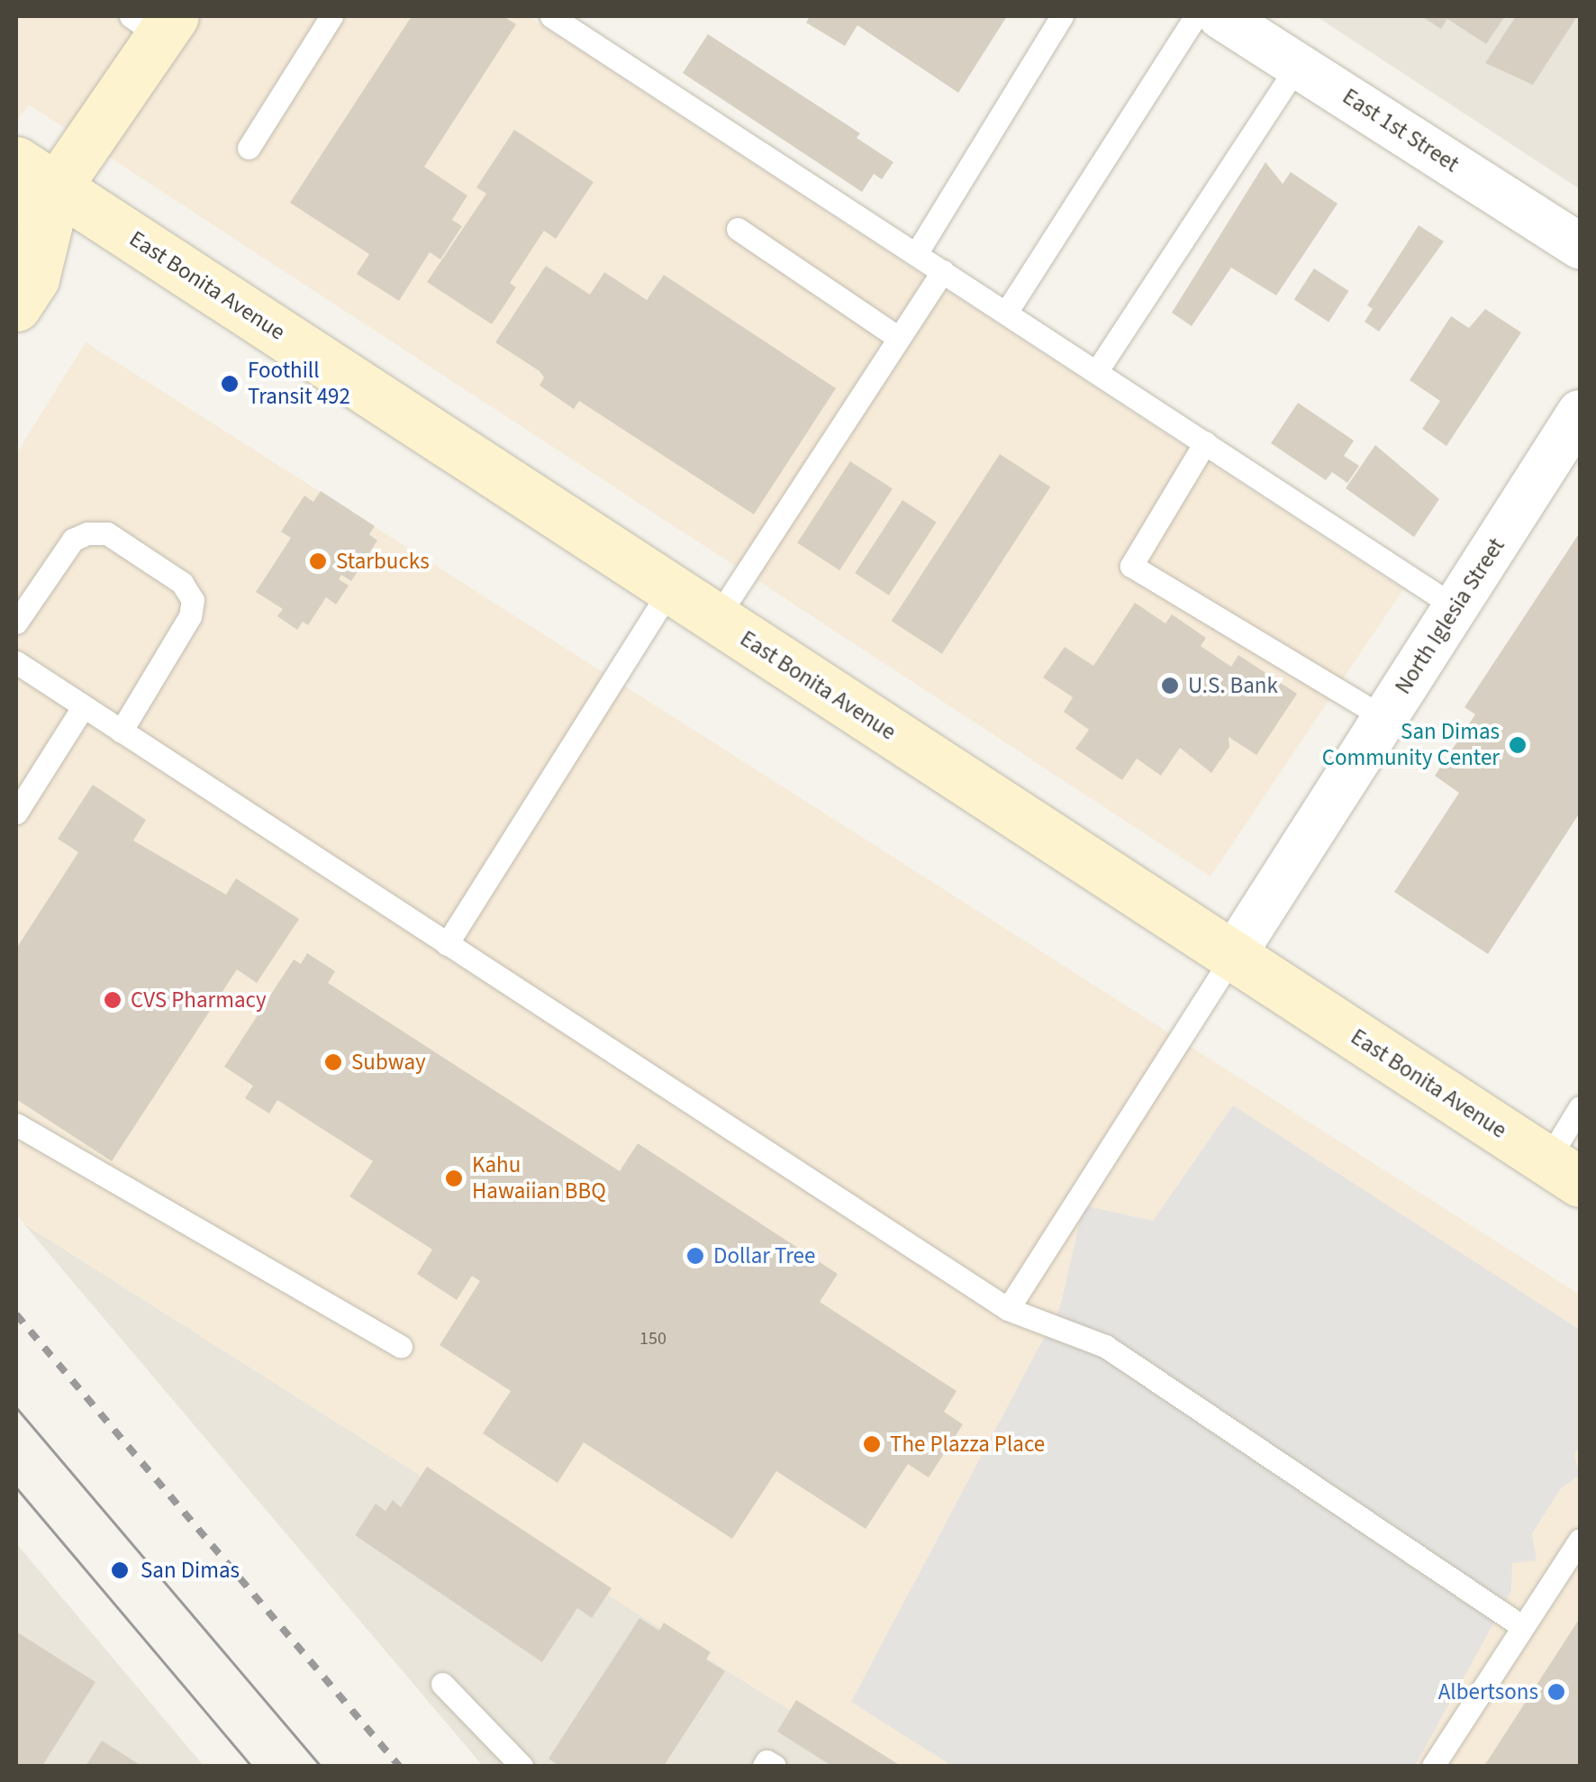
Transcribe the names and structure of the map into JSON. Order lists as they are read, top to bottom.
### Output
{
  "streets": {
    "main road": ["East Bonita Avenue"],
    "street": ["East 1st Street", "North Iglesia Street"]
  },
  "crossings": [
    ["East Bonita Avenue", "North Iglesia Street"]
  ],
  "places": [
    "Foothill Transit 492",
    "Starbucks",
    "U.S. Bank",
    "San Dimas Community Center",
    "CVS Pharmacy",
    "Subway",
    "Kahu Hawaiian BBQ",
    "Dollar Tree",
    "The Plazza Place",
    "San Dimas",
    "Albertsons"
  ],
  "house_numbers": ["150"]
}
